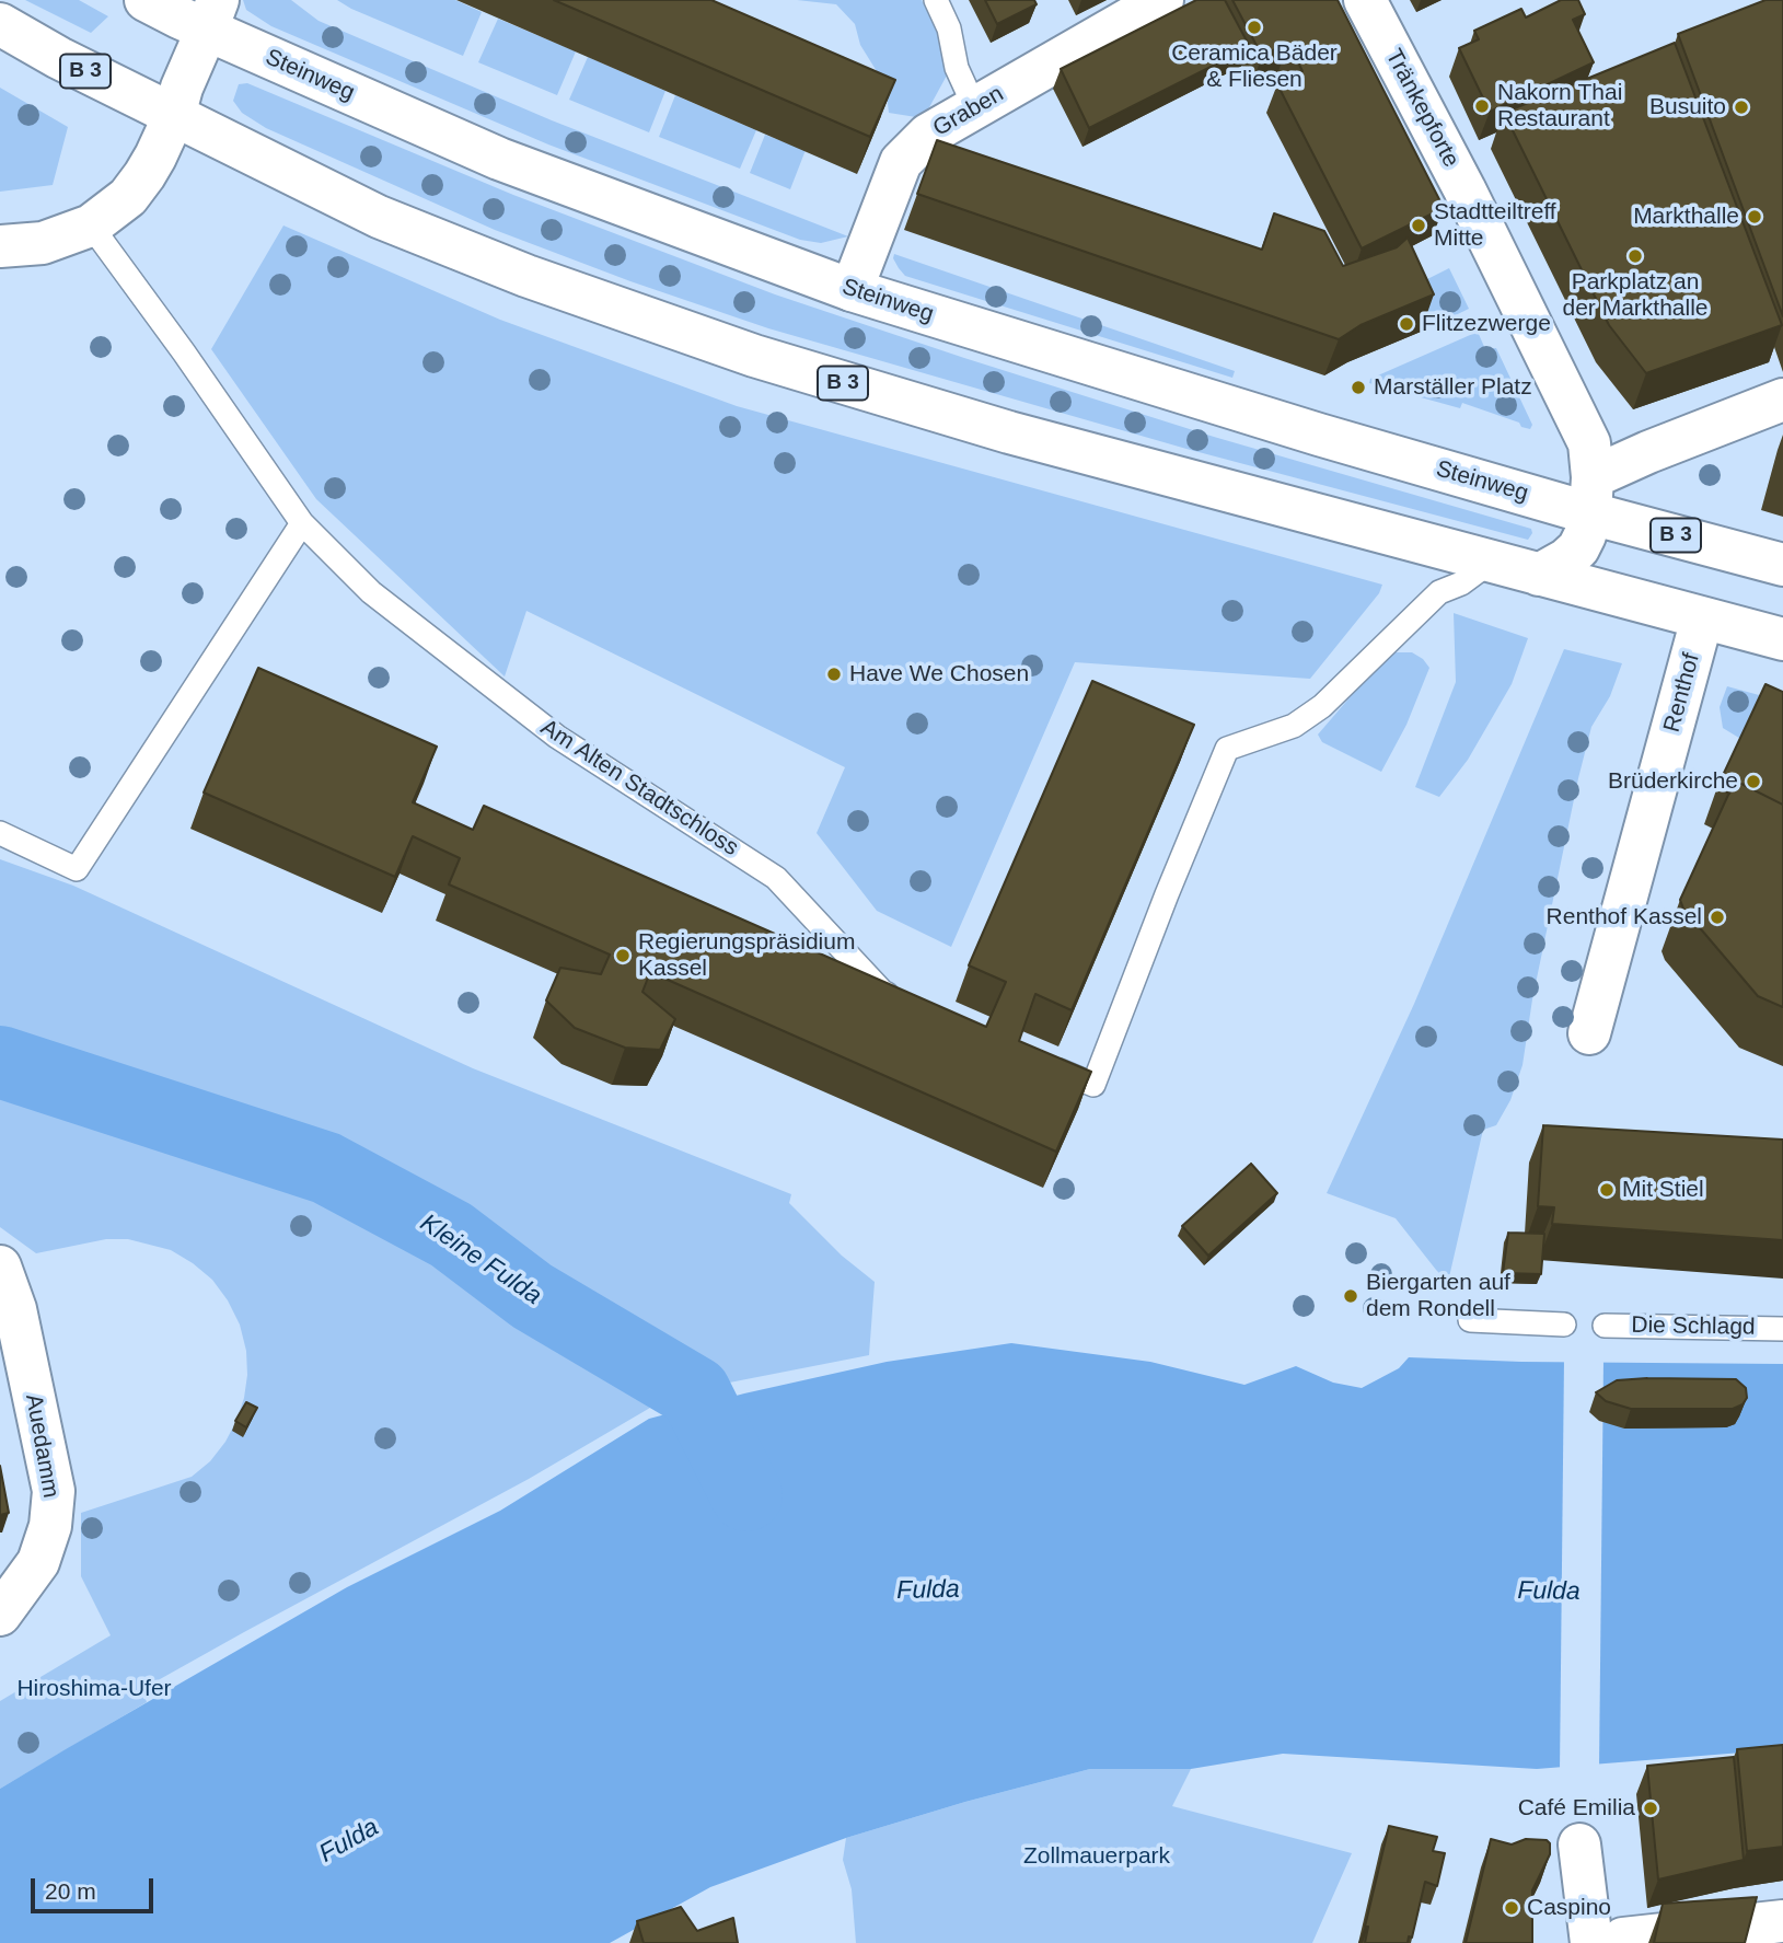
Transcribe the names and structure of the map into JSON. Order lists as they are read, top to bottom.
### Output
{
  "streets": {
    "main road": [
      "B 3",
      "Steinweg",
      "Tränkepforte",
      "Graben",
      "Renthof",
      "Auedamm"
    ],
    "lane": ["Am Alten Stadtschloss", "Die Schlagd"]
  },
  "crossings": [
    ["B 3", "Renthof"],
    ["Steinweg", "Tränkepforte"],
    ["Steinweg", "Graben"]
  ],
  "water": ["Kleine Fulda", "Fulda"],
  "parks": ["Hiroshima-Ufer", "Zollmauerpark"],
  "places": [
    "Ceramica Bäder & Fliesen",
    "Nakorn Thai Restaurant",
    "Busuito",
    "Markthalle",
    "Stadtteiltreff Mitte",
    "Parkplatz an der Markthalle",
    "Flitzezwerge",
    "Marställer Platz",
    "Have We Chosen",
    "Brüderkirche",
    "Renthof Kassel",
    "Regierungspräsidium Kassel",
    "Mit Stiel",
    "Biergarten auf dem Rondell",
    "Café Emilia",
    "Caspino"
  ],
  "scale_bar": "20 m"
}
